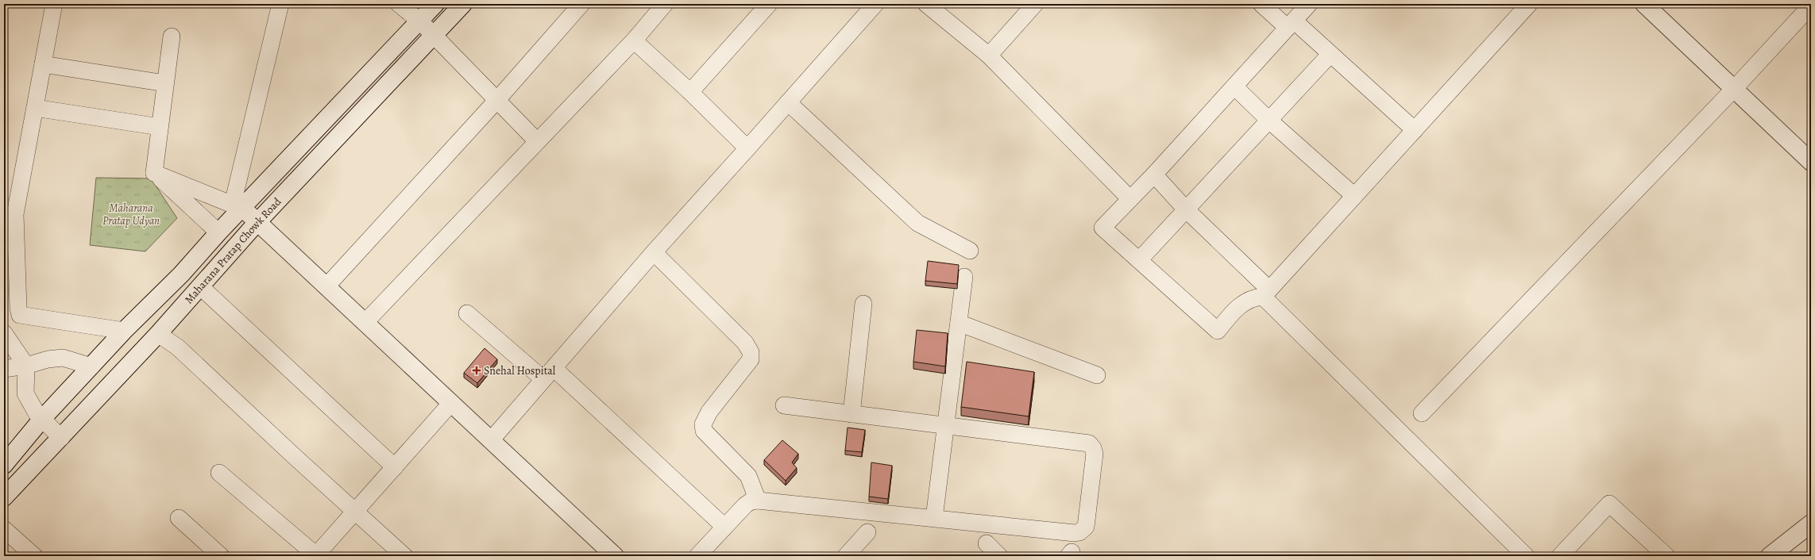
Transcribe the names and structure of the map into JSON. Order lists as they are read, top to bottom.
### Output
{
  "streets": {
    "main road": ["Maharana Pratap Chowk Road"]
  },
  "parks": ["Maharana Pratap Udyan"],
  "places": {
    "health": ["Snehal Hospital"]
  }
}
